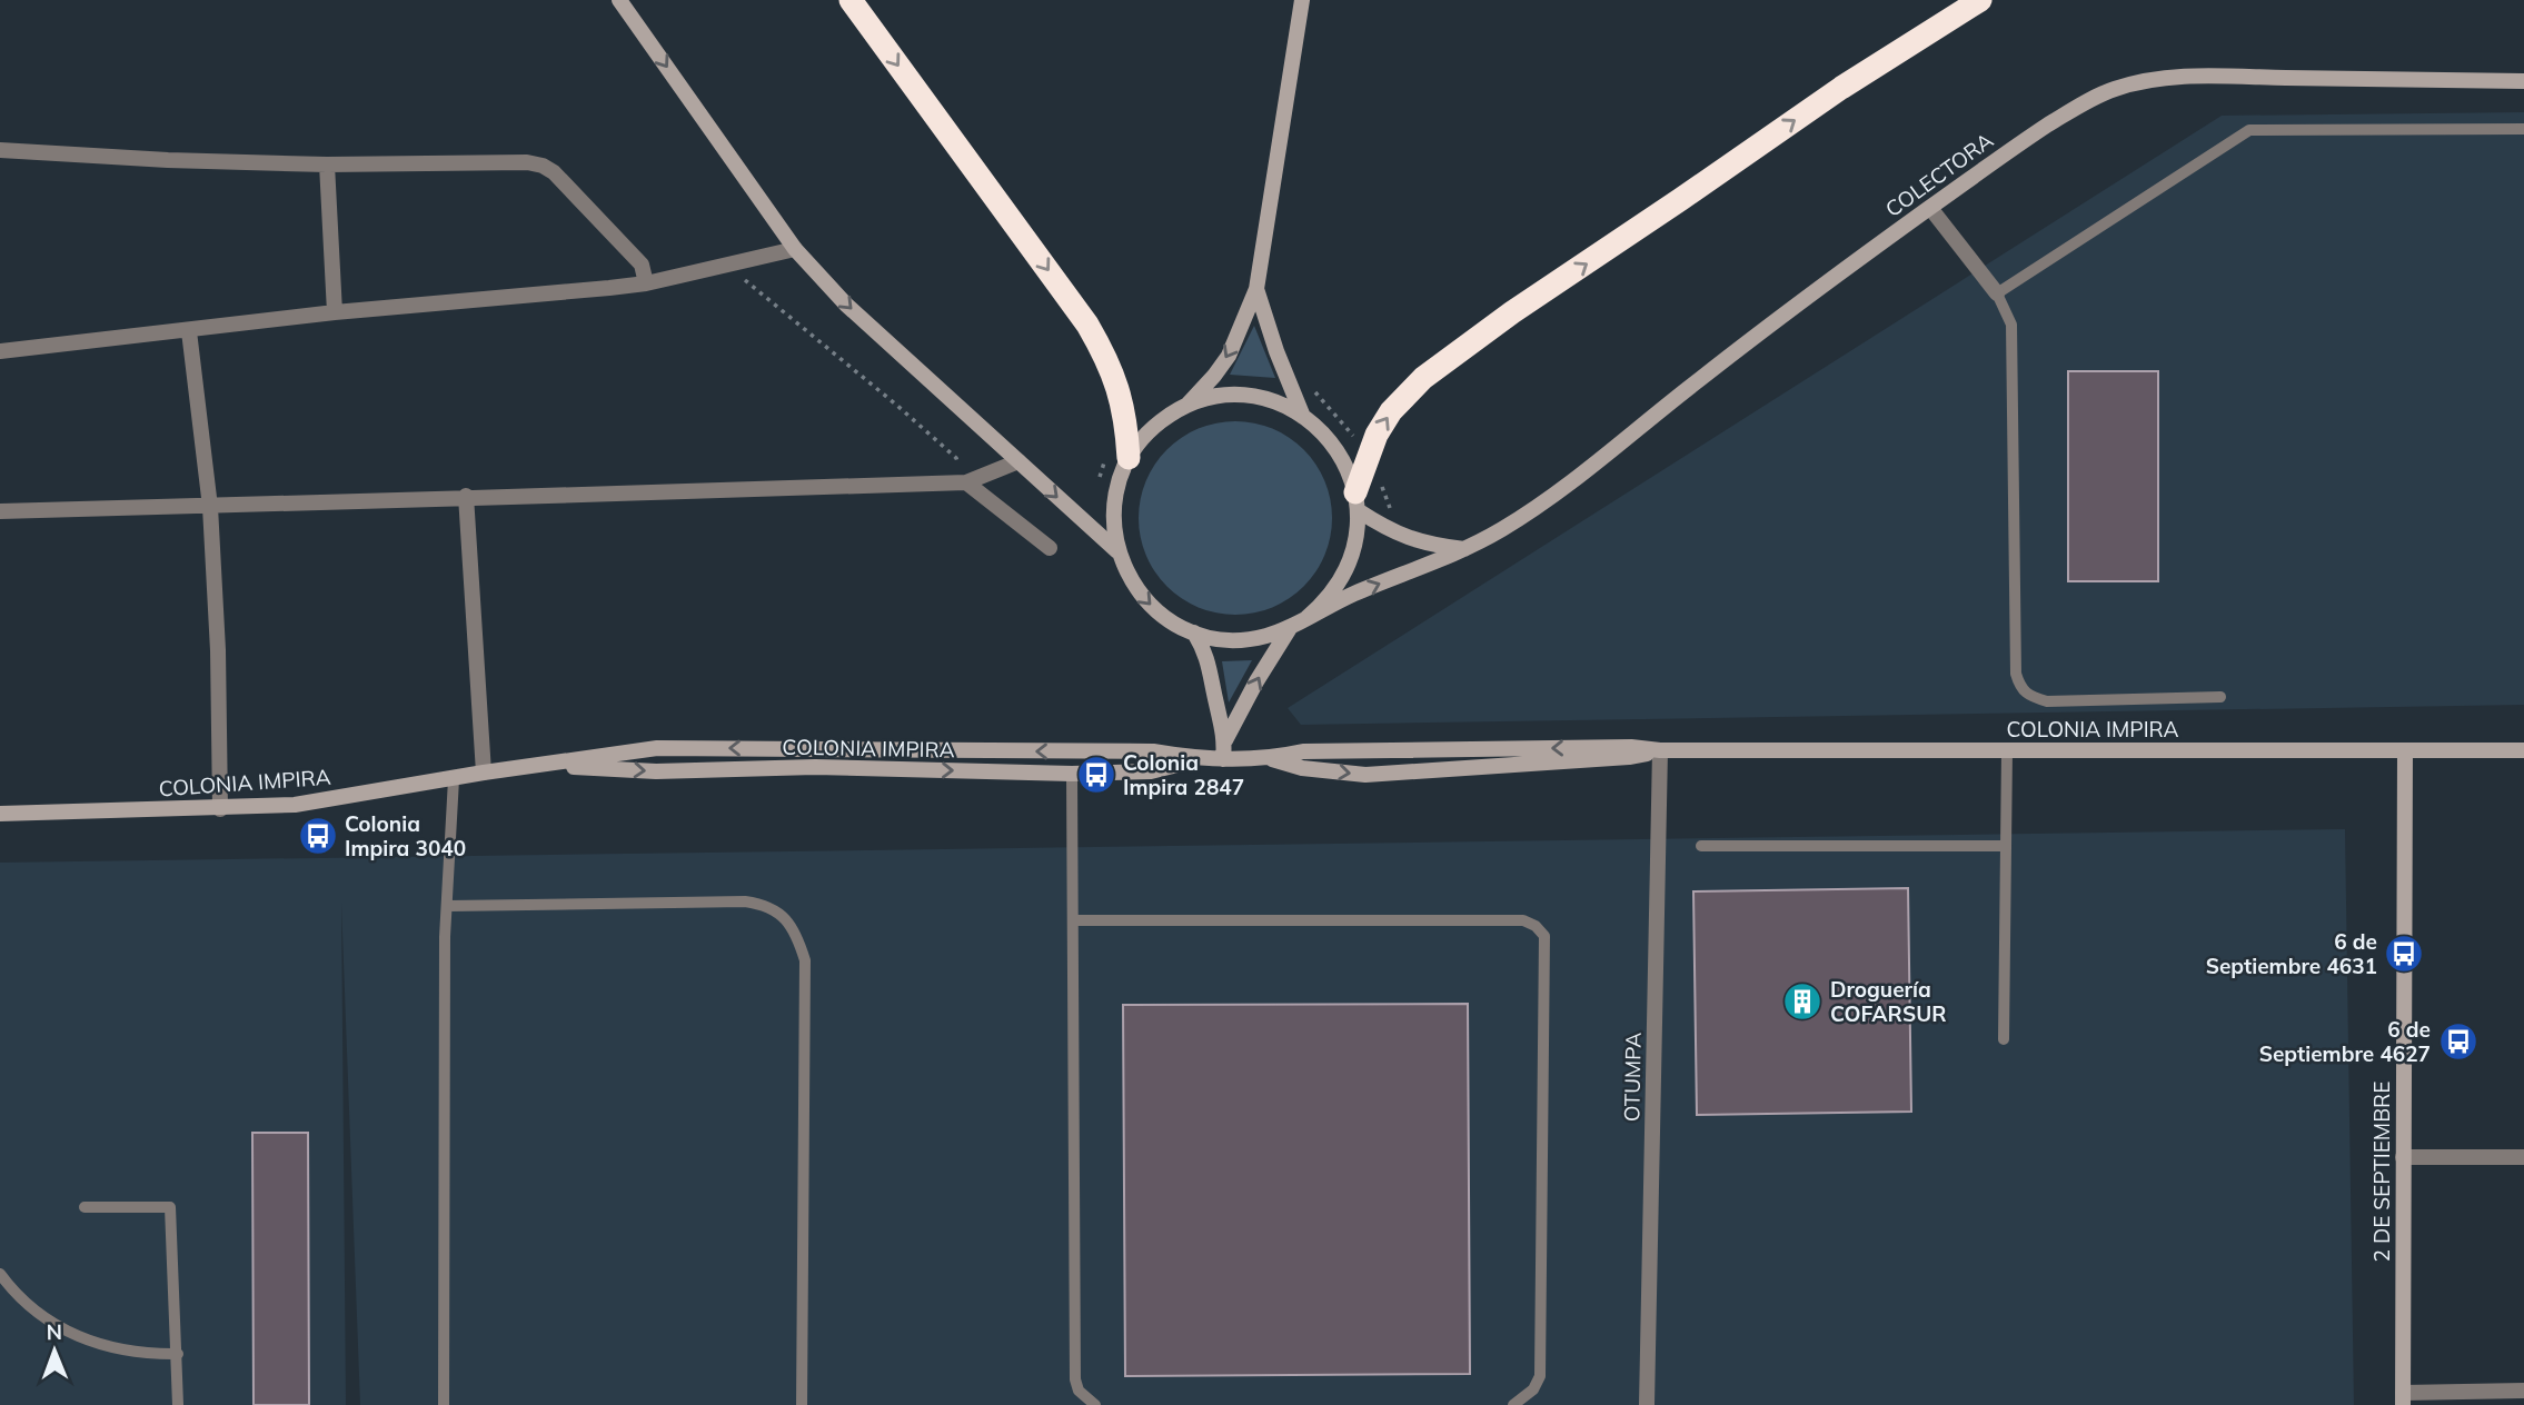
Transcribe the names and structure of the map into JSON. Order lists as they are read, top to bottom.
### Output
{
  "streets": {
    "street": [
      "COLECTORA",
      "COLONIA IMPIRA",
      "OTUMPA",
      "2 DE SEPTIEMBRE"
    ]
  },
  "crossings": [
    ["COLONIA IMPIRA", "OTUMPA"],
    ["COLONIA IMPIRA", "2 DE SEPTIEMBRE"]
  ],
  "places": {
    "bus stop": [
      "Colonia Impira 2847",
      "Colonia Impira 3040",
      "6 de Septiembre 4631",
      "6 de Septiembre 4627"
    ],
    "building": ["Droguería COFARSUR"]
  },
  "north": "top"
}
